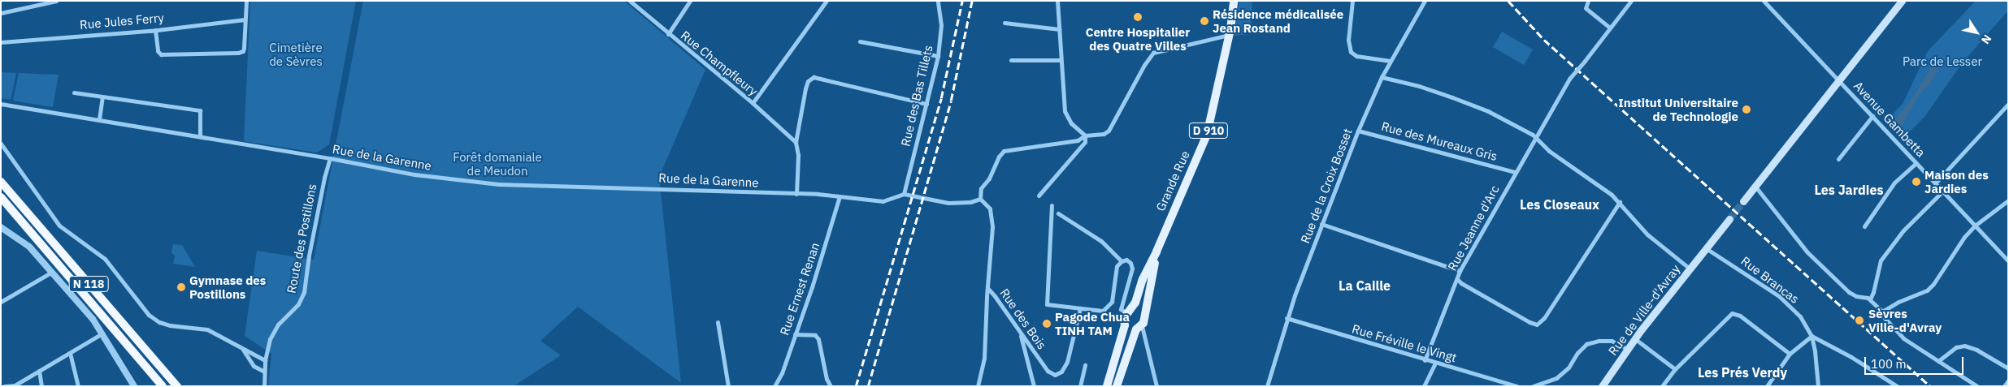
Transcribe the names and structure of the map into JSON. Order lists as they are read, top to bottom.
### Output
{
  "streets": {
    "highway": ["N 118"],
    "main road": ["D 910", "Grande Rue", "Rue de Ville-d'Avray"],
    "street": [
      "Rue Jules Ferry",
      "Rue Champfleury",
      "Rue des Bas Tillets",
      "Avenue Gambetta",
      "Rue des Mureaux Gris",
      "Rue de la Garenne",
      "Rue de la Croix Bosset",
      "Rue Jeanne d'Arc",
      "Route des Postillons",
      "Rue Brancas",
      "Rue Ernest Renan",
      "Rue des Bois",
      "Rue Fréville le Vingt"
    ]
  },
  "crossings": [
    ["Rue des Bas Tillets", "Rue de la Garenne"],
    ["D 910", "Grande Rue"],
    ["Rue des Mureaux Gris", "Rue de la Croix Bosset"],
    ["Rue des Mureaux Gris", "Rue Jeanne d'Arc"],
    ["Rue de la Garenne", "Route des Postillons"],
    ["Rue de la Garenne", "Rue Ernest Renan"],
    ["Rue de la Croix Bosset", "Rue Fréville le Vingt"],
    ["Rue Jeanne d'Arc", "Rue Fréville le Vingt"],
    ["Rue Brancas", "Rue de Ville-d'Avray"]
  ],
  "districts": [
    "Les Jardies",
    "Les Closeaux",
    "La Caille",
    "Les Prés Verdy"
  ],
  "parks": ["Cimetière de Sèvres", "Parc de Lesser", "Forêt domaniale de Meudon"],
  "places": [
    "Centre Hospitalier des Quatre Villes",
    "Résidence médicalisée Jean Rostand",
    "Institut Universitaire de Technologie",
    "Maison des Jardies",
    "Gymnase des Postillons",
    "Sèvres Ville-d'Avray",
    "Pagode Chua TINH TAM"
  ],
  "scale_bar": "100 m",
  "north": "bottom right"
}
